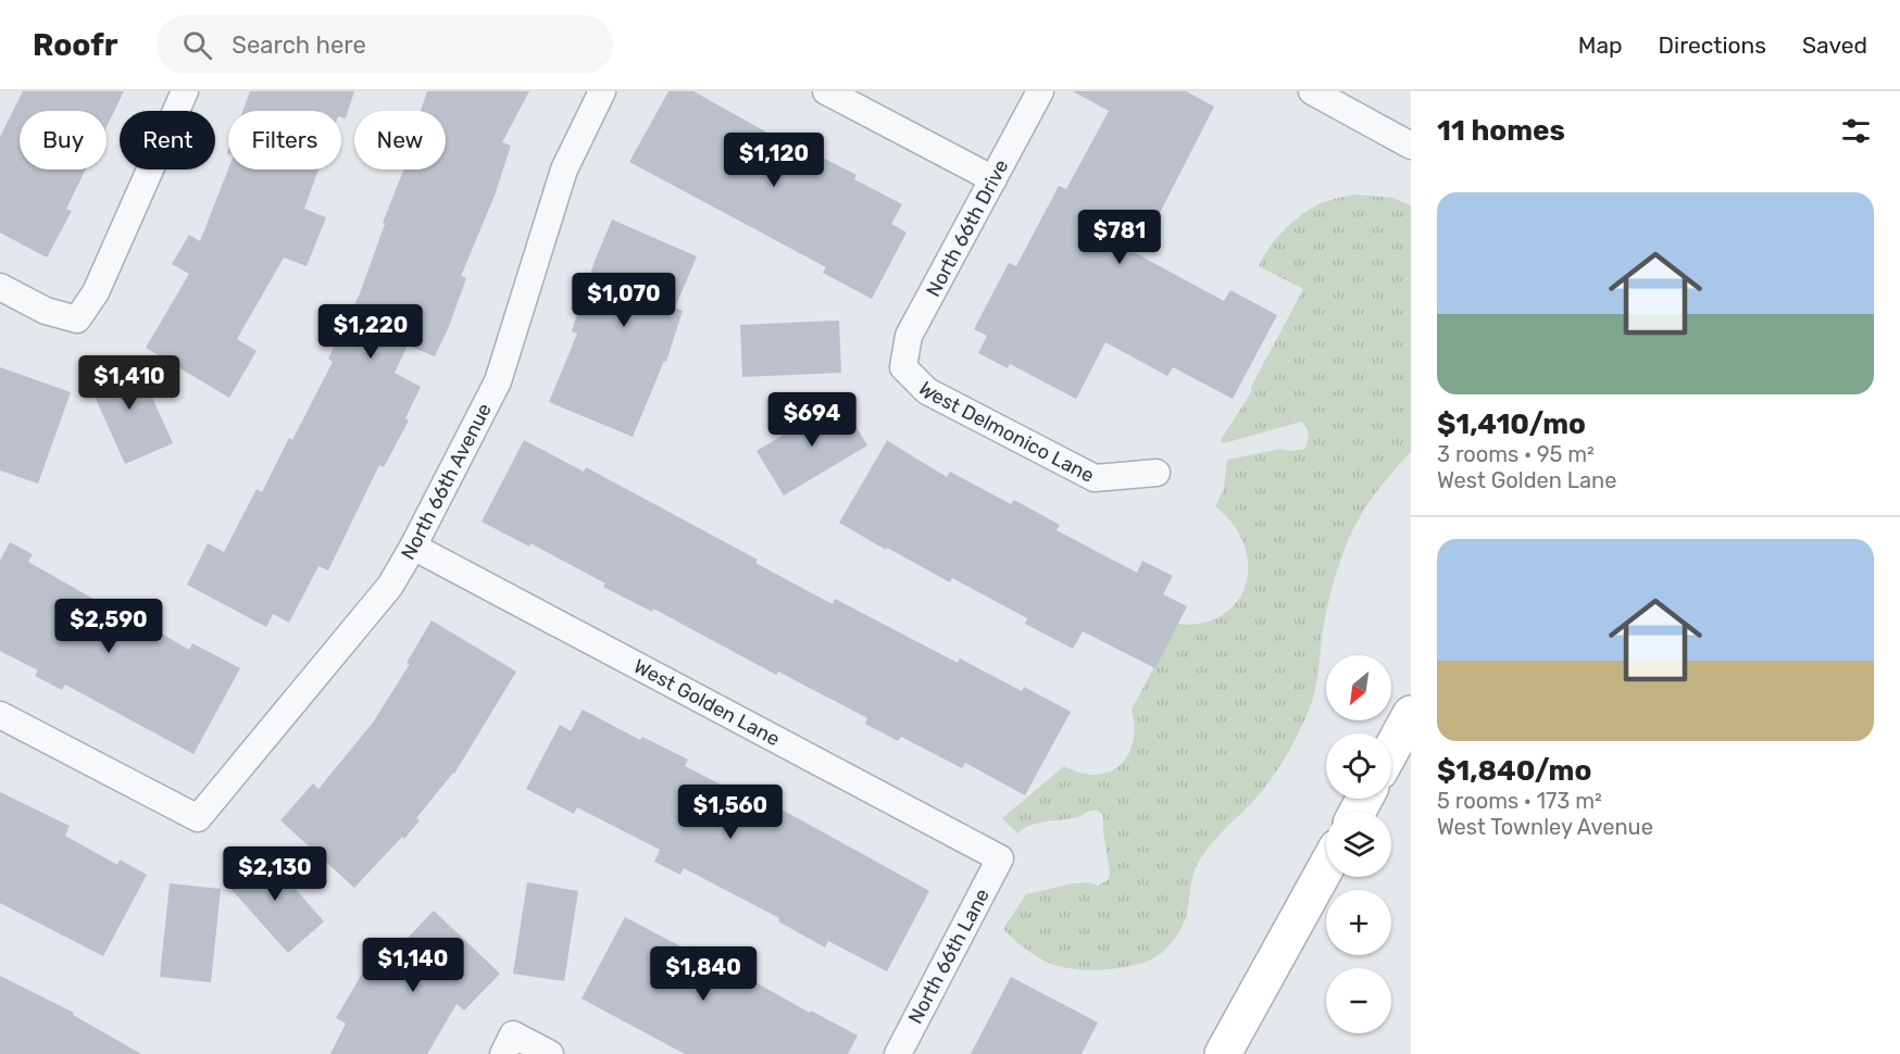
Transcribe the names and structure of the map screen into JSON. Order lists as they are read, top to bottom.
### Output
{
  "streets": {
    "street": [
      "North 66th Drive",
      "West Delmonico Lane",
      "North 66th Avenue",
      "West Golden Lane",
      "North 66th Lane"
    ]
  },
  "crossings": [
    ["North 66th Drive", "West Delmonico Lane"],
    ["North 66th Avenue", "West Golden Lane"],
    ["West Golden Lane", "North 66th Lane"]
  ],
  "north": "bottom left",
  "page": {
    "header": "Roofr",
    "search": "Search here",
    "nav": ["Map", "Directions", "Saved"],
    "heading": "11 homes",
    "chip": [
      "Buy",
      "Rent",
      "Filters",
      "New"
    ],
    "price": [
      "$1,120",
      "$781",
      "$1,070",
      "$1,220",
      "$1,410",
      "$694",
      "$2,590",
      "$1,560",
      "$2,130",
      "$1,140",
      "$1,840"
    ],
    "list": [
      {
        "name": "$1,410/mo",
        "note": "3 rooms · 95 m² · West Golden Lane"
      },
      {
        "name": "$1,840/mo",
        "note": "5 rooms · 173 m² · West Townley Avenue"
      }
    ],
    "map_buttons": ["+", "−"]
  }
}
